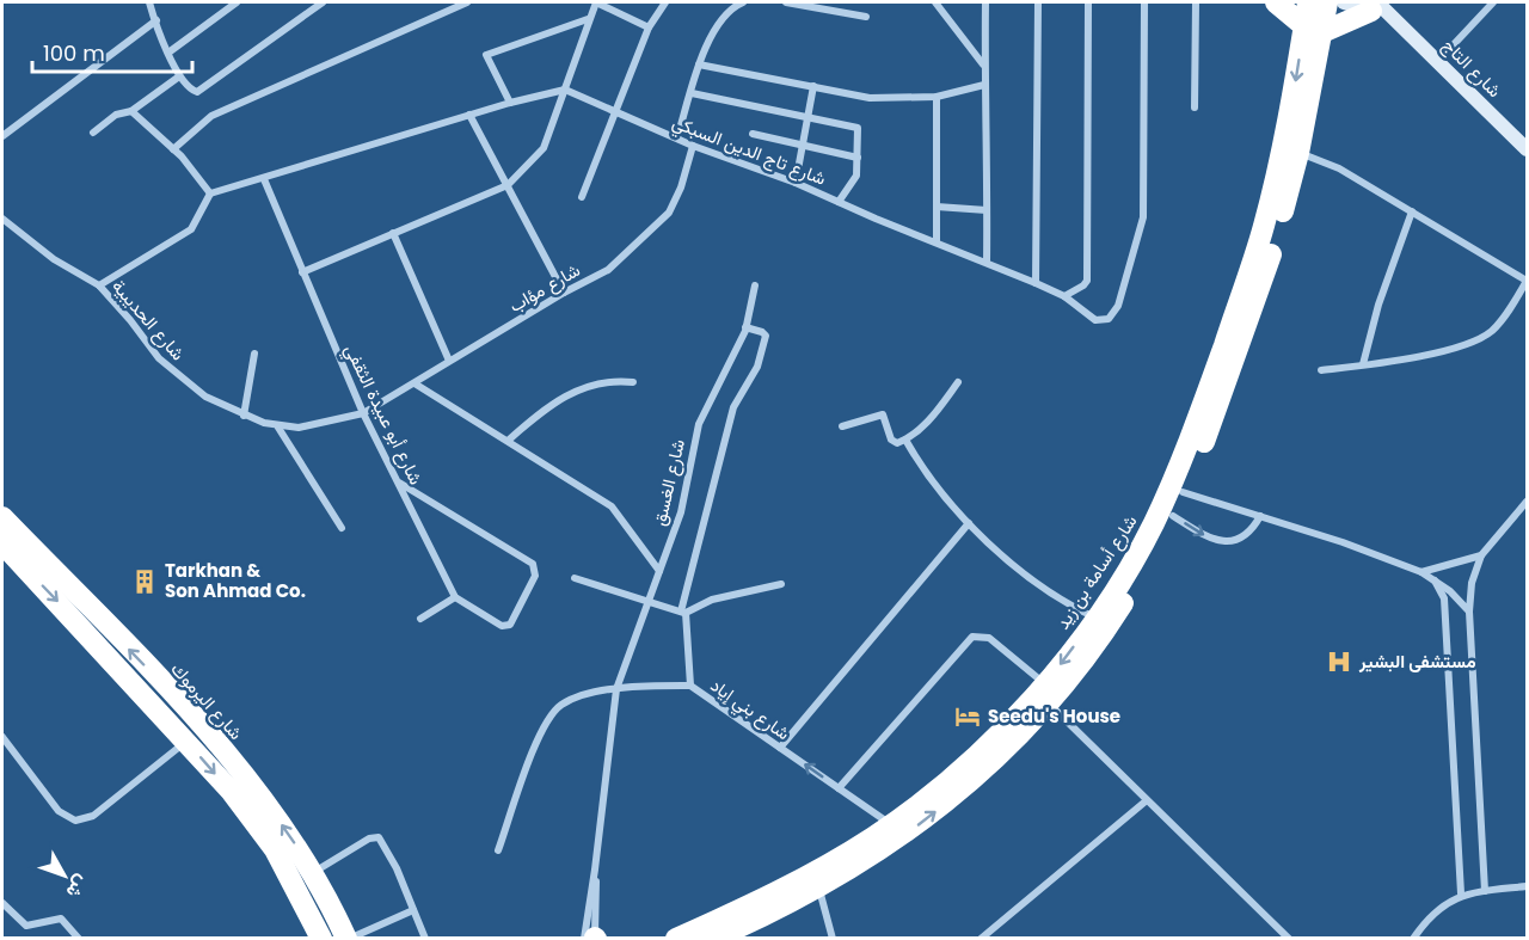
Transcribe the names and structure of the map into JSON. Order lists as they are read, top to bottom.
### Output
{
  "streets": {
    "highway": ["شارع أسامة بن زيد", "شارع اليرموك"],
    "street": [
      "شارع التاج",
      "شارع تاج الدين السبكي",
      "شارع مؤاب",
      "شارع الحديبية",
      "شارع أبو عبيدة الثقفي",
      "شارع الغسق",
      "شارع بني إياد"
    ]
  },
  "crossings": [
    ["شارع تاج الدين السبكي", "شارع مؤاب"],
    ["شارع مؤاب", "شارع الحديبية"],
    ["شارع مؤاب", "شارع أبو عبيدة الثقفي"],
    ["شارع الحديبية", "شارع أبو عبيدة الثقفي"],
    ["شارع الغسق", "شارع بني إياد"],
    ["شارع أسامة بن زيد", "شارع بني إياد"]
  ],
  "places": {
    "building": ["Tarkhan & Son Ahmad Co."],
    "hospital": ["مستشفى البشير"],
    "hotel": ["Seedu's House"]
  },
  "scale_bar": "100 m",
  "north": "bottom right"
}
